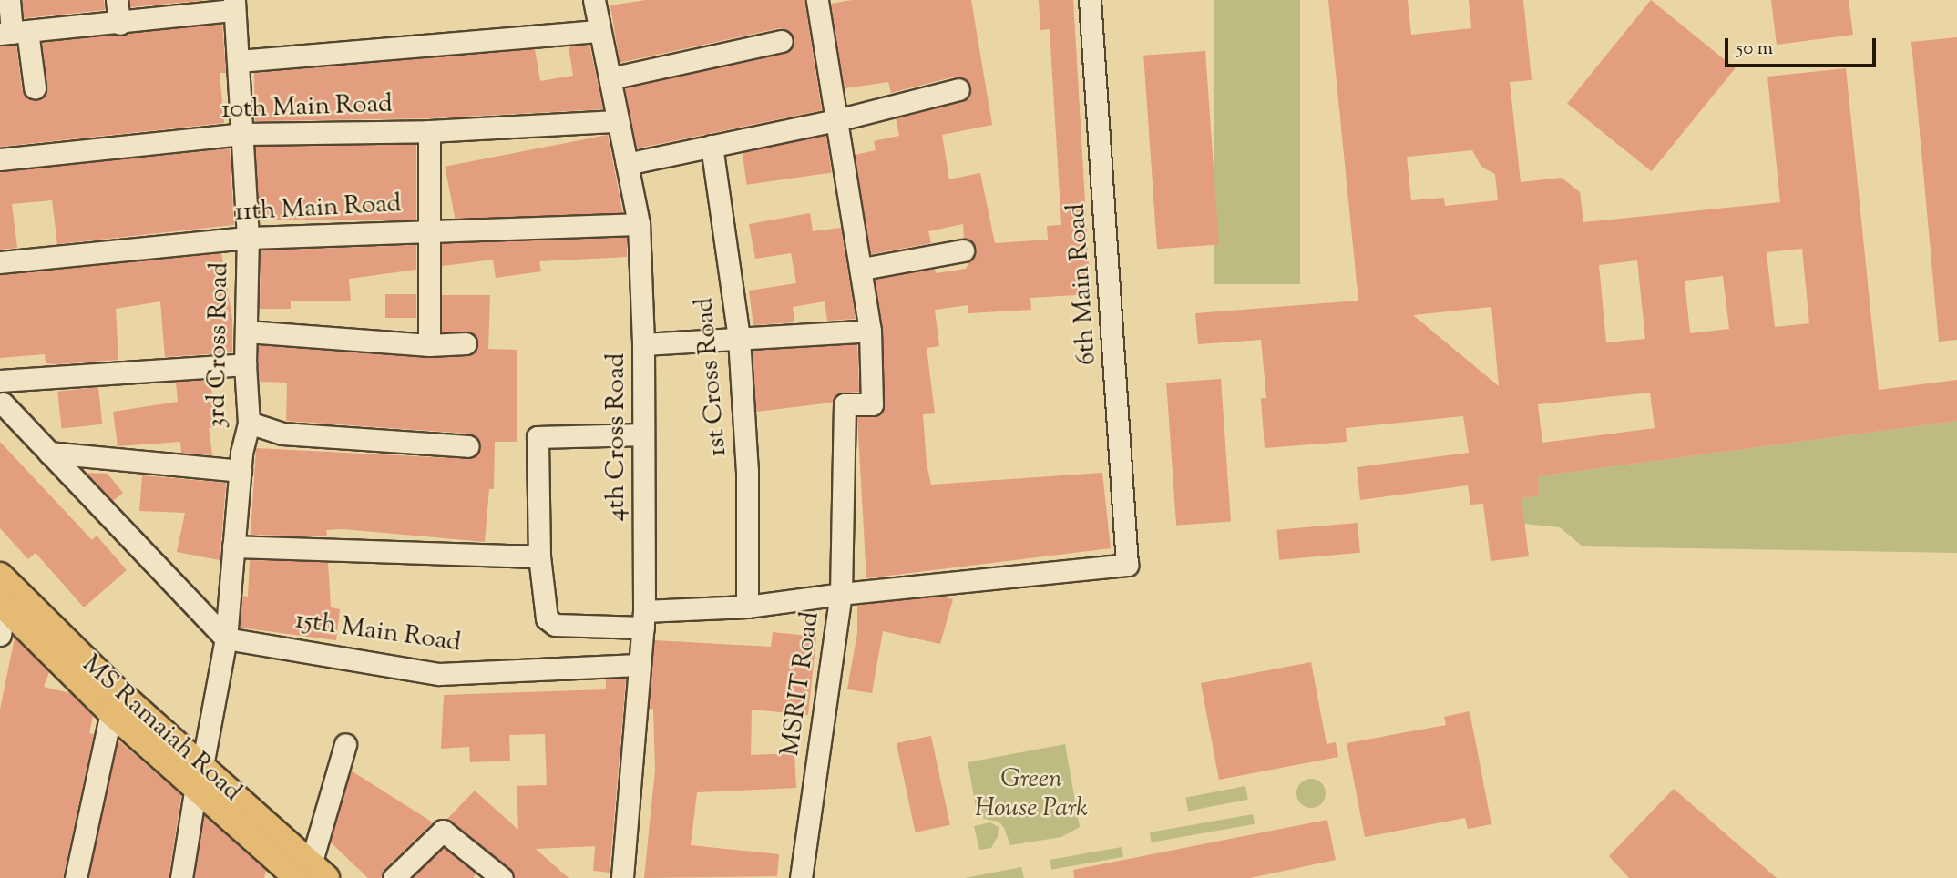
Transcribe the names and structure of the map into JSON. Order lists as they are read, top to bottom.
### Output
{
  "streets": {
    "main road": ["MS Ramaiah Road"],
    "street": [
      "10th Main Road",
      "11th Main Road",
      "6th Main Road",
      "3rd Cross Road",
      "1st Cross Road",
      "4th Cross Road",
      "15th Main Road",
      "MSRIT Road"
    ]
  },
  "crossings": [
    ["10th Main Road", "3rd Cross Road"],
    ["10th Main Road", "4th Cross Road"],
    ["11th Main Road", "3rd Cross Road"],
    ["11th Main Road", "4th Cross Road"],
    ["6th Main Road", "MSRIT Road"],
    ["3rd Cross Road", "15th Main Road"],
    ["3rd Cross Road", "MS Ramaiah Road"],
    ["4th Cross Road", "15th Main Road"]
  ],
  "parks": ["Green House Park"],
  "scale_bar": "50 m"
}
